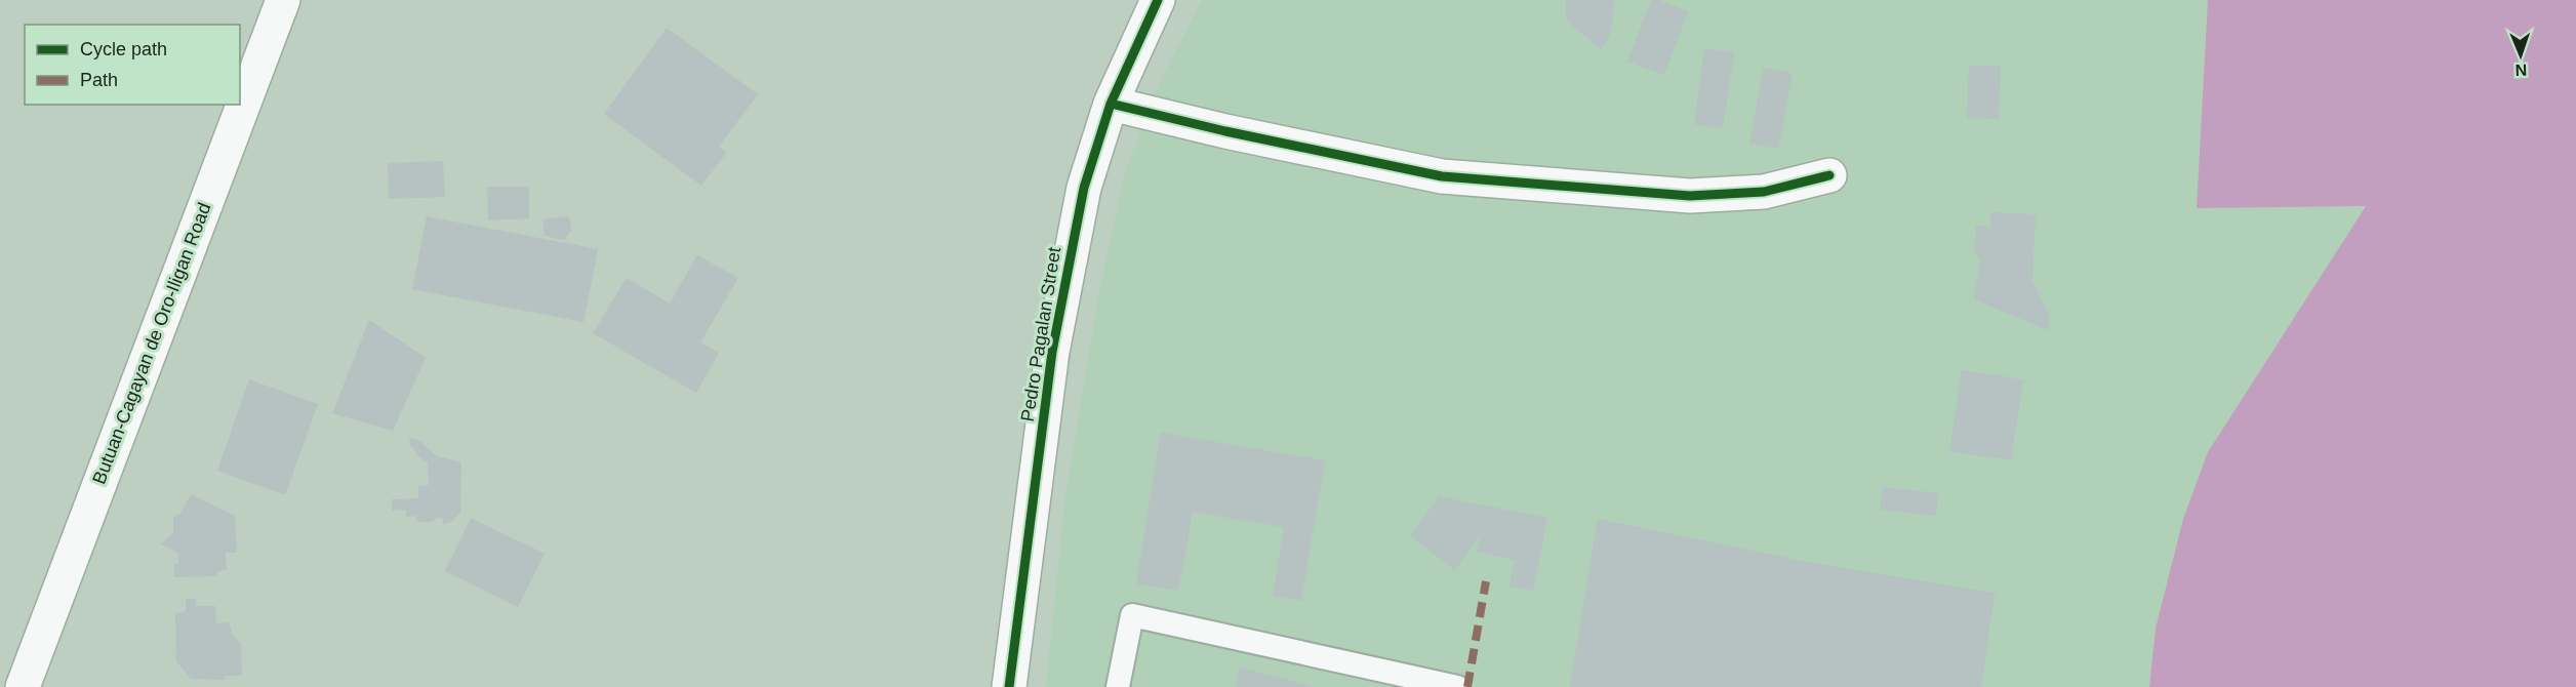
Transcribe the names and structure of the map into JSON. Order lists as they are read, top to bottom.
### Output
{
  "streets": {
    "main road": ["Pedro Pagalan Street", "Butuan-Cagayan de Oro-Iligan Road"]
  },
  "legend": ["Cycle path", "Path"],
  "north": "bottom"
}
